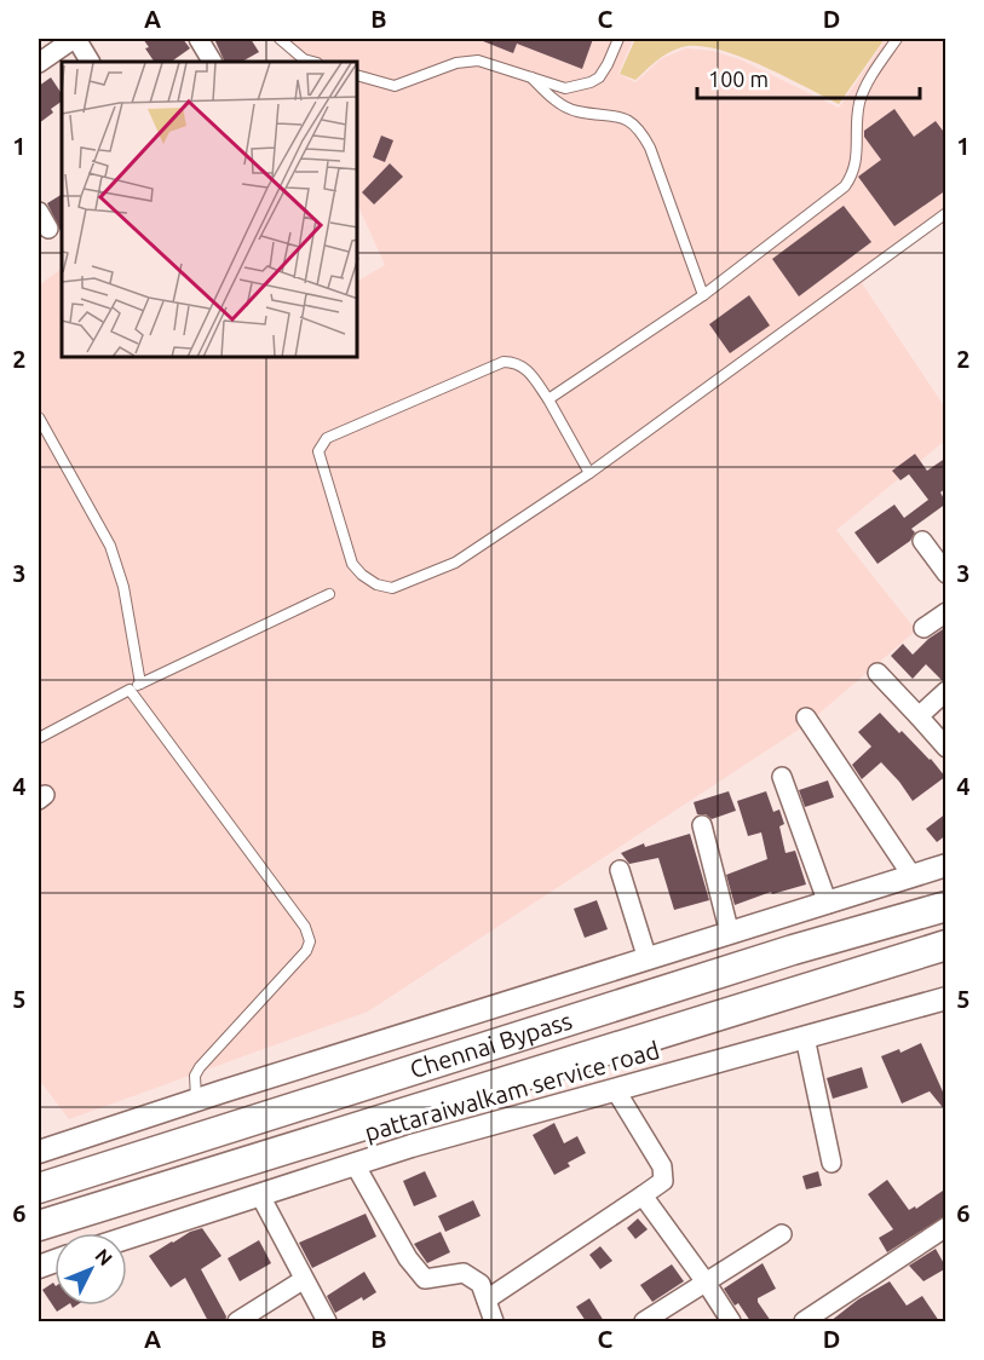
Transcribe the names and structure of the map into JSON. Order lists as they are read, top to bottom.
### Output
{
  "streets": {
    "highway": ["Chennai Bypass"],
    "street": ["pattaraiwalkam service road"]
  },
  "scale_bar": "100 m",
  "north": "top right",
  "grid": {
    "columns": [
      "A",
      "B",
      "C",
      "D"
    ],
    "rows": [
      "1",
      "2",
      "3",
      "4",
      "5",
      "6"
    ]
  }
}
